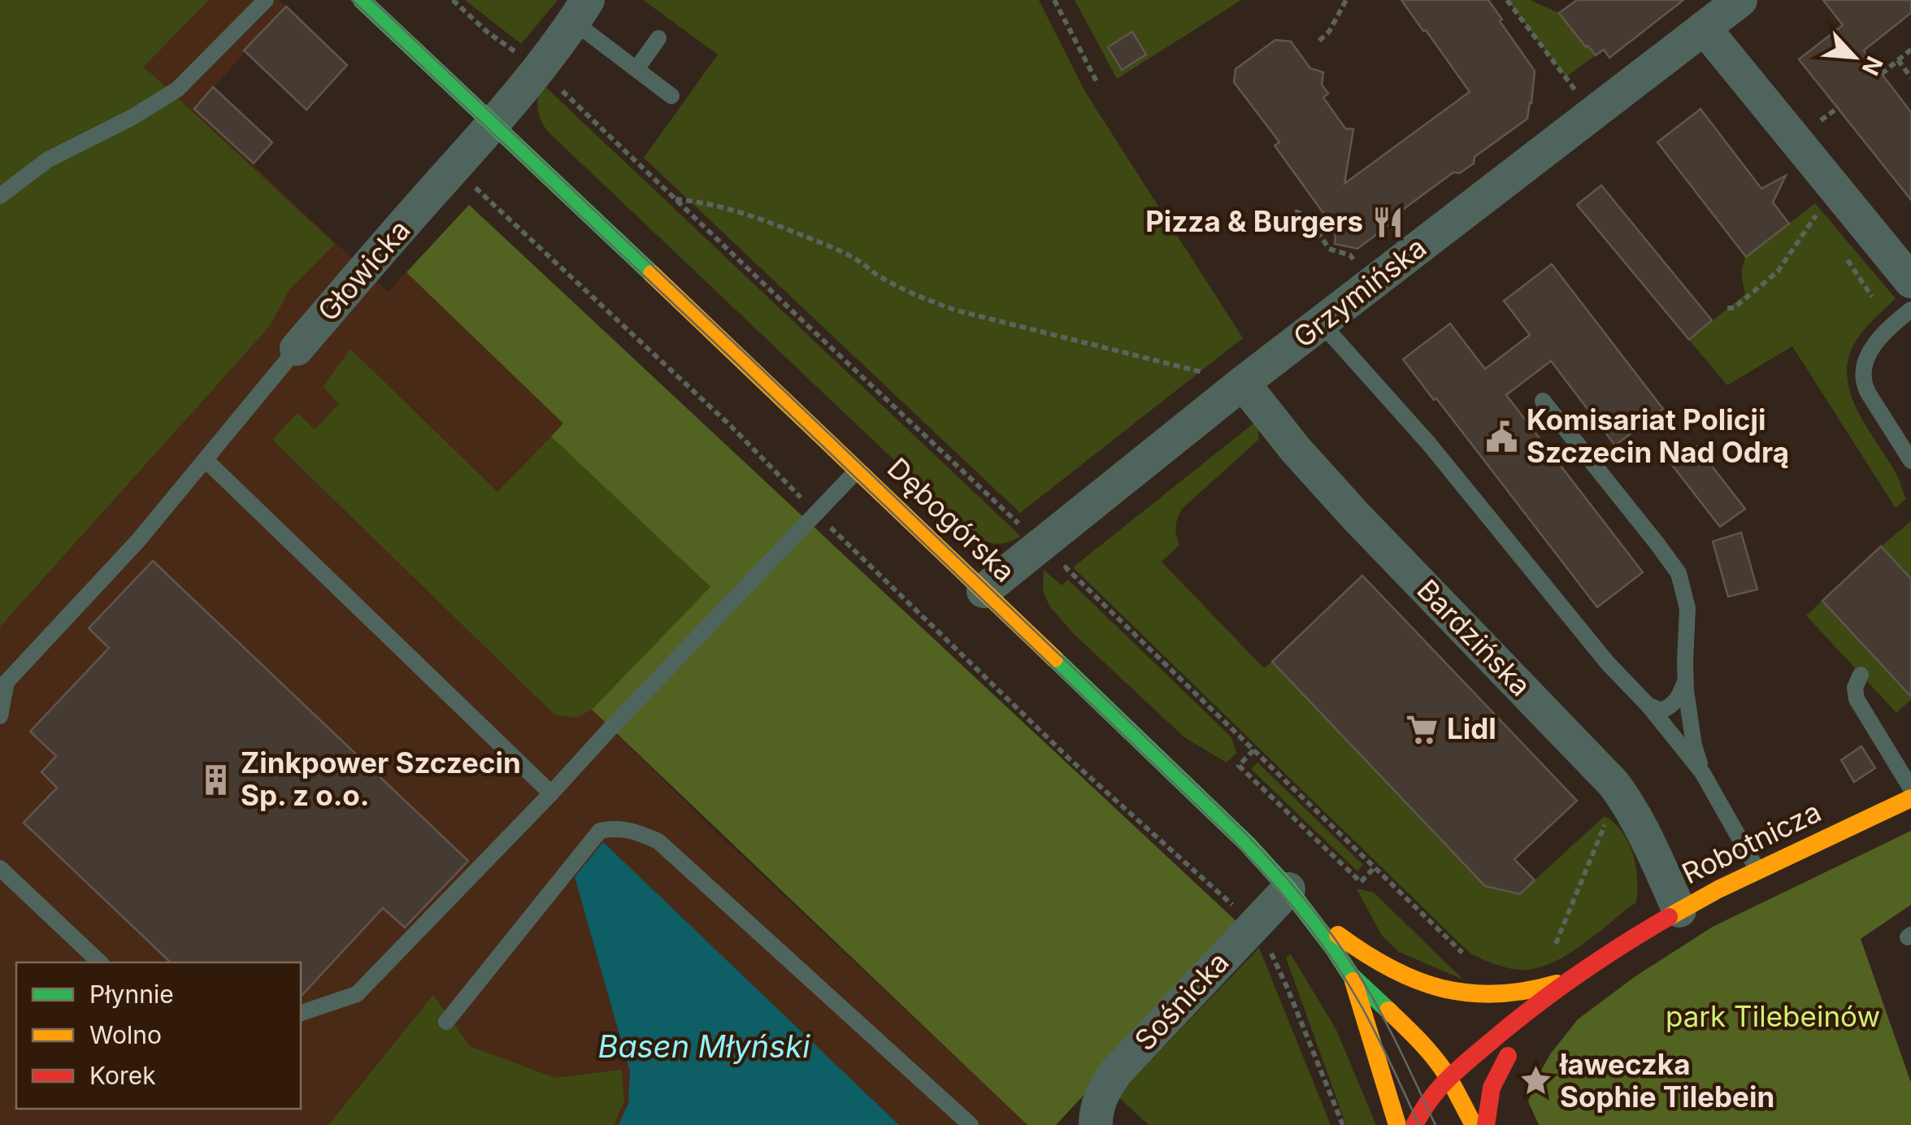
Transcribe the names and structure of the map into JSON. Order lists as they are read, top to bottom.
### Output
{
  "streets": {
    "street": [
      "Głowicka",
      "Grzymińska",
      "Dębogórska",
      "Bardzińska",
      "Robotnicza",
      "Sośnicka"
    ]
  },
  "crossings": [
    ["Głowicka", "Dębogórska"],
    ["Grzymińska", "Dębogórska"],
    ["Grzymińska", "Bardzińska"],
    ["Dębogórska", "Robotnicza"],
    ["Dębogórska", "Sośnicka"],
    ["Bardzińska", "Robotnicza"],
    ["Robotnicza", "Sośnicka"]
  ],
  "water": ["Basen Młyński"],
  "parks": ["park Tilebeinów"],
  "places": {
    "restaurant": ["Pizza & Burgers"],
    "public building": ["Komisariat Policji Szczecin Nad Odrą"],
    "supermarket": ["Lidl"],
    "building": ["Zinkpower Szczecin Sp. z o.o."],
    "place": ["ławeczka Sophie Tilebein"]
  },
  "legend": ["Płynnie", "Wolno", "Korek"],
  "north": "bottom right"
}
